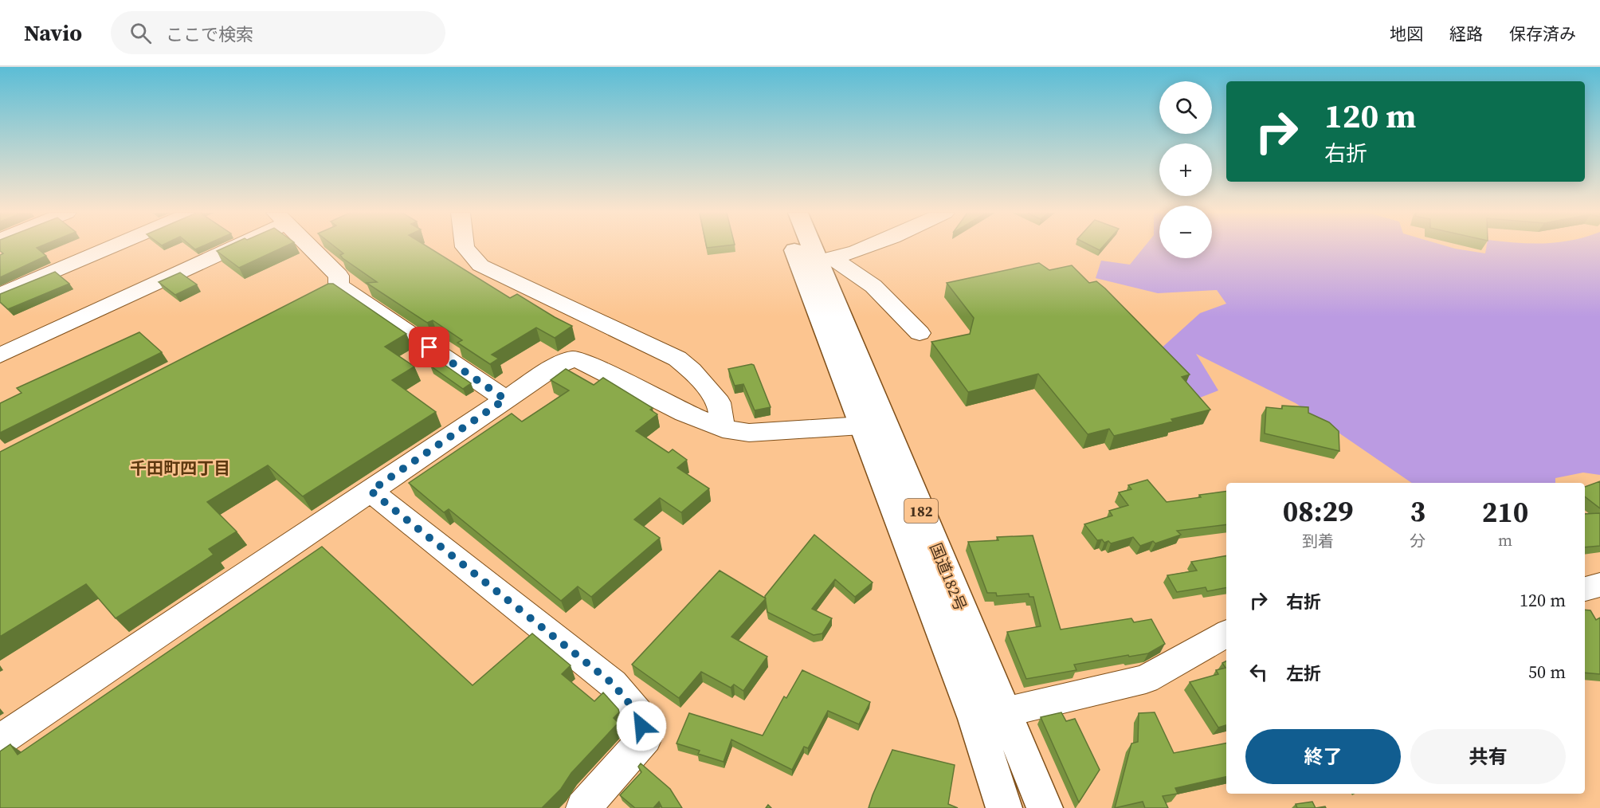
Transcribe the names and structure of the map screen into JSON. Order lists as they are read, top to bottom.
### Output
{
  "streets": {
    "highway": ["182", "国道182号"]
  },
  "districts": ["千田町四丁目"],
  "page": {
    "header": "Navio",
    "search": "ここで検索",
    "nav": ["地図", "経路", "保存済み"],
    "map_buttons": ["+", "−"],
    "turn": ["120 m", "右折"],
    "eta": [
      "08:29",
      "到着",
      "3",
      "分",
      "210",
      "m"
    ],
    "list": [
      {
        "name": "右折",
        "value": "120 m"
      },
      {
        "name": "左折",
        "value": "50 m"
      }
    ],
    "buttons": ["終了", "共有"]
  }
}
